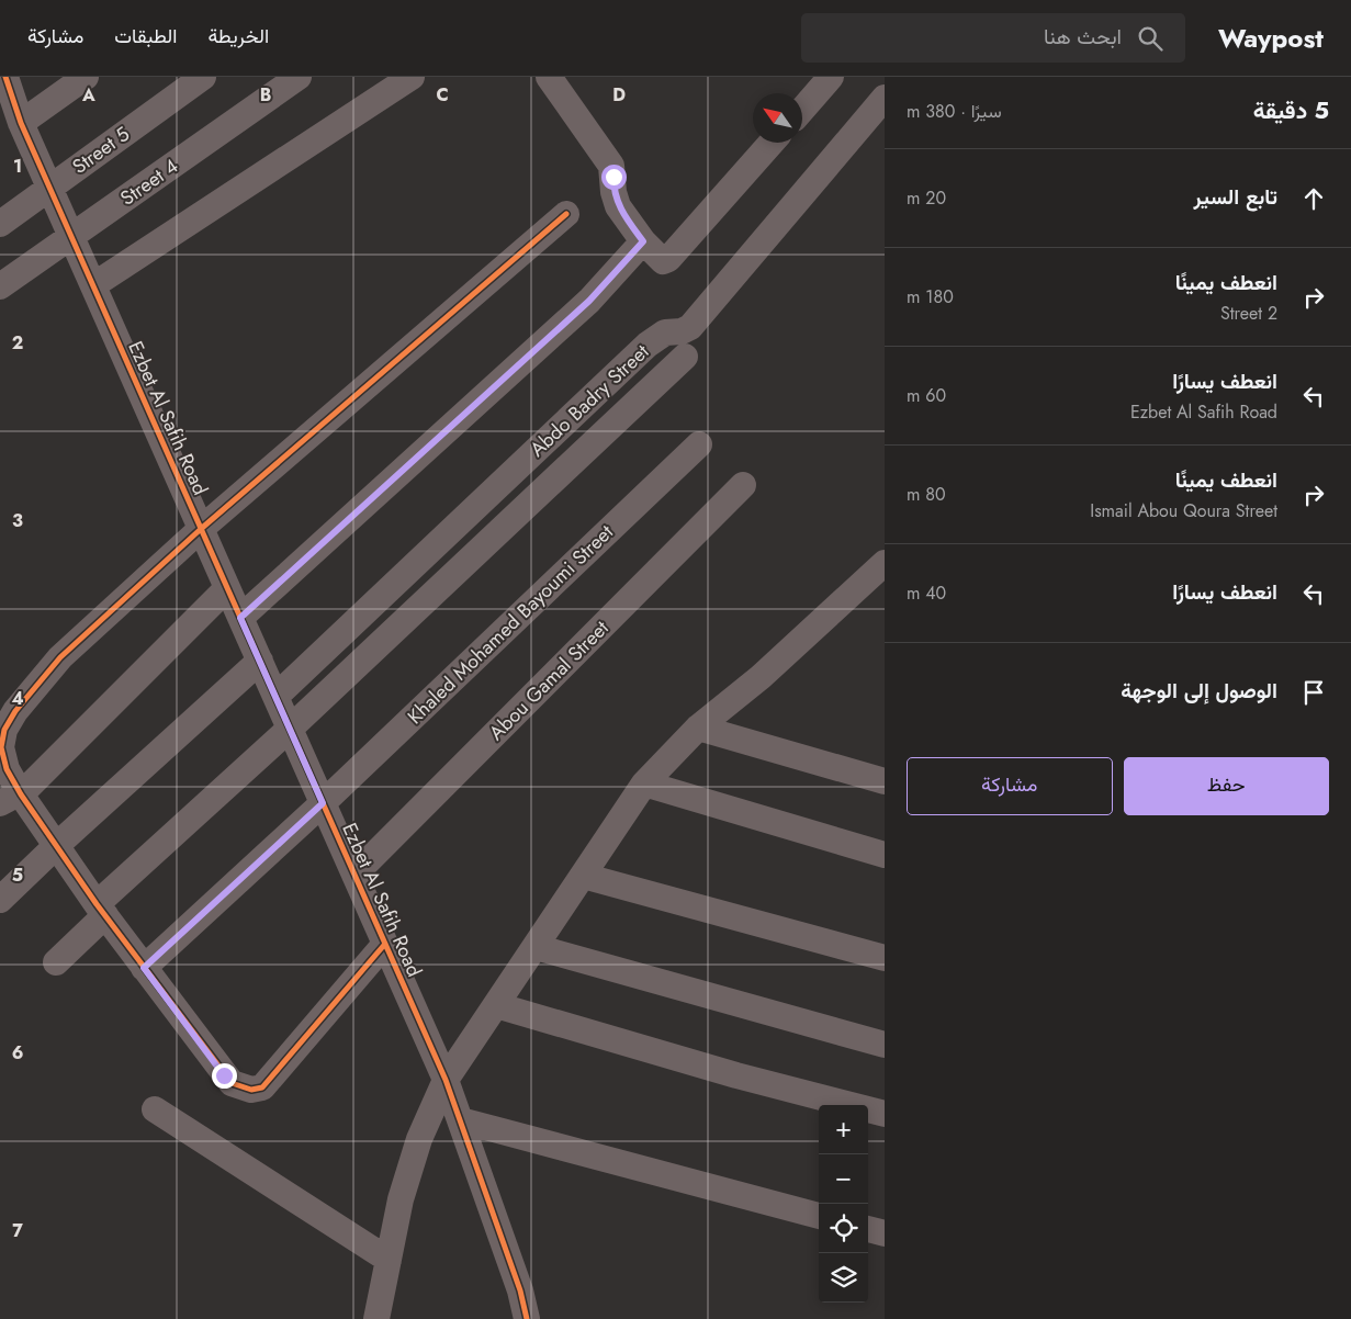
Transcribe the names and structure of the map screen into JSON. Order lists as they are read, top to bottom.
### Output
{
  "streets": {
    "street": [
      "Street 5",
      "Street 4",
      "Abdo Badry Street",
      "Ezbet Al Safih Road",
      "Khaled Mohamed Bayoumi Street",
      "Abou Gamal Street"
    ]
  },
  "crossings": [
    ["Street 5", "Ezbet Al Safih Road"],
    ["Street 4", "Ezbet Al Safih Road"],
    ["Abdo Badry Street", "Ezbet Al Safih Road"],
    ["Ezbet Al Safih Road", "Khaled Mohamed Bayoumi Street"],
    ["Ezbet Al Safih Road", "Abou Gamal Street"]
  ],
  "north": "top left",
  "page": {
    "header": "Waypost",
    "search": "ابحث هنا",
    "nav": ["الخريطة", "الطبقات", "مشاركة"],
    "heading": ["5 دقيقة", "سيرًا · 380 m"],
    "list": [
      ["تابع السير", "20 m"],
      ["انعطف يمينًا", "Street 2", "180 m"],
      ["انعطف يسارًا", "Ezbet Al Safih Road", "60 m"],
      ["انعطف يمينًا", "Ismail Abou Qoura Street", "80 m"],
      ["انعطف يسارًا", "40 m"],
      "الوصول إلى الوجهة"
    ],
    "buttons": ["حفظ", "مشاركة"],
    "map_buttons": ["+", "−"]
  },
  "grid": {
    "columns": [
      "A",
      "B",
      "C",
      "D"
    ],
    "rows": [
      "1",
      "2",
      "3",
      "4",
      "5",
      "6",
      "7"
    ]
  }
}
